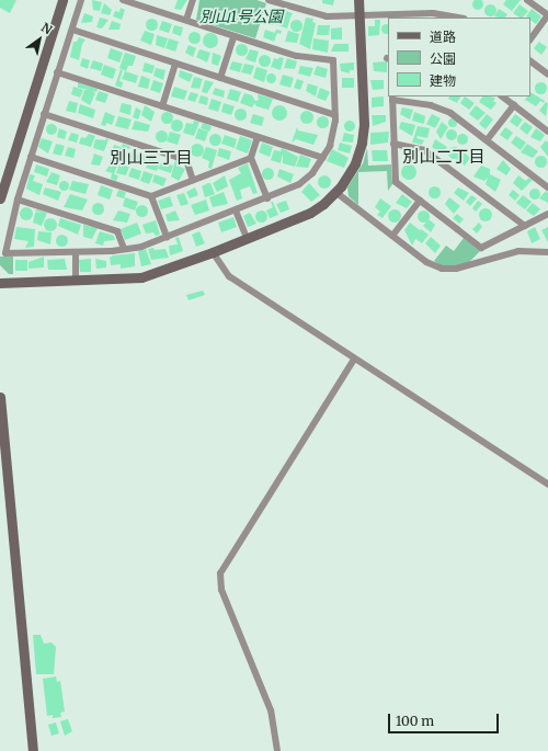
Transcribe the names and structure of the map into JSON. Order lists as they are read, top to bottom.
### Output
{
  "districts": ["別山二丁目", "別山三丁目"],
  "parks": ["別山1号公園"],
  "legend": ["道路", "公園", "建物"],
  "scale_bar": "100 m",
  "north": "top right"
}
